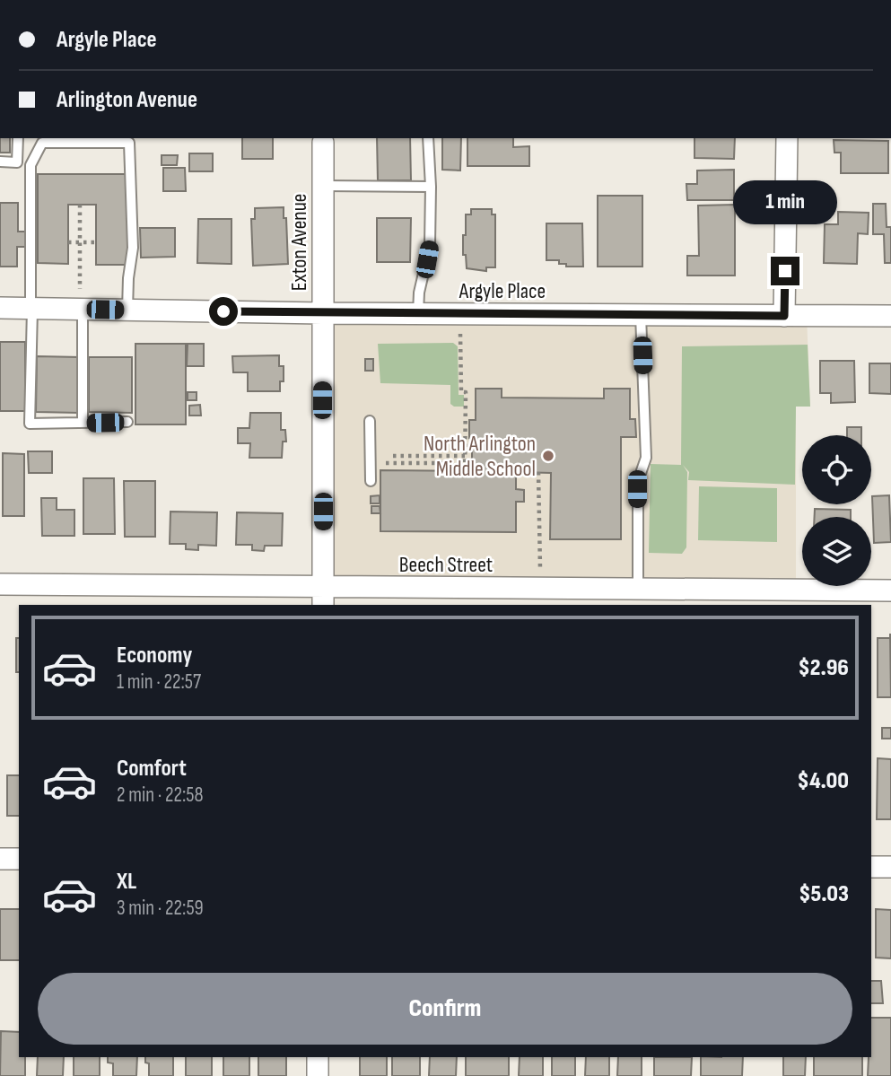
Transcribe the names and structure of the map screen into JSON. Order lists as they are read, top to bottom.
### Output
{
  "streets": {
    "street": ["Exton Avenue", "Argyle Place", "Beech Street"]
  },
  "crossings": [
    ["Exton Avenue", "Argyle Place"],
    ["Exton Avenue", "Beech Street"]
  ],
  "places": ["North Arlington Middle School"],
  "page": {
    "banner": ["Argyle Place", "Arlington Avenue"],
    "bubble": "1 min",
    "list": [
      {
        "name": "Economy",
        "note": "1 min · 22:57",
        "value": "$2.96"
      },
      {
        "name": "Comfort",
        "note": "2 min · 22:58",
        "value": "$4.00"
      },
      {
        "name": "XL",
        "note": "3 min · 22:59",
        "value": "$5.03"
      }
    ],
    "buttons": "Confirm"
  }
}
